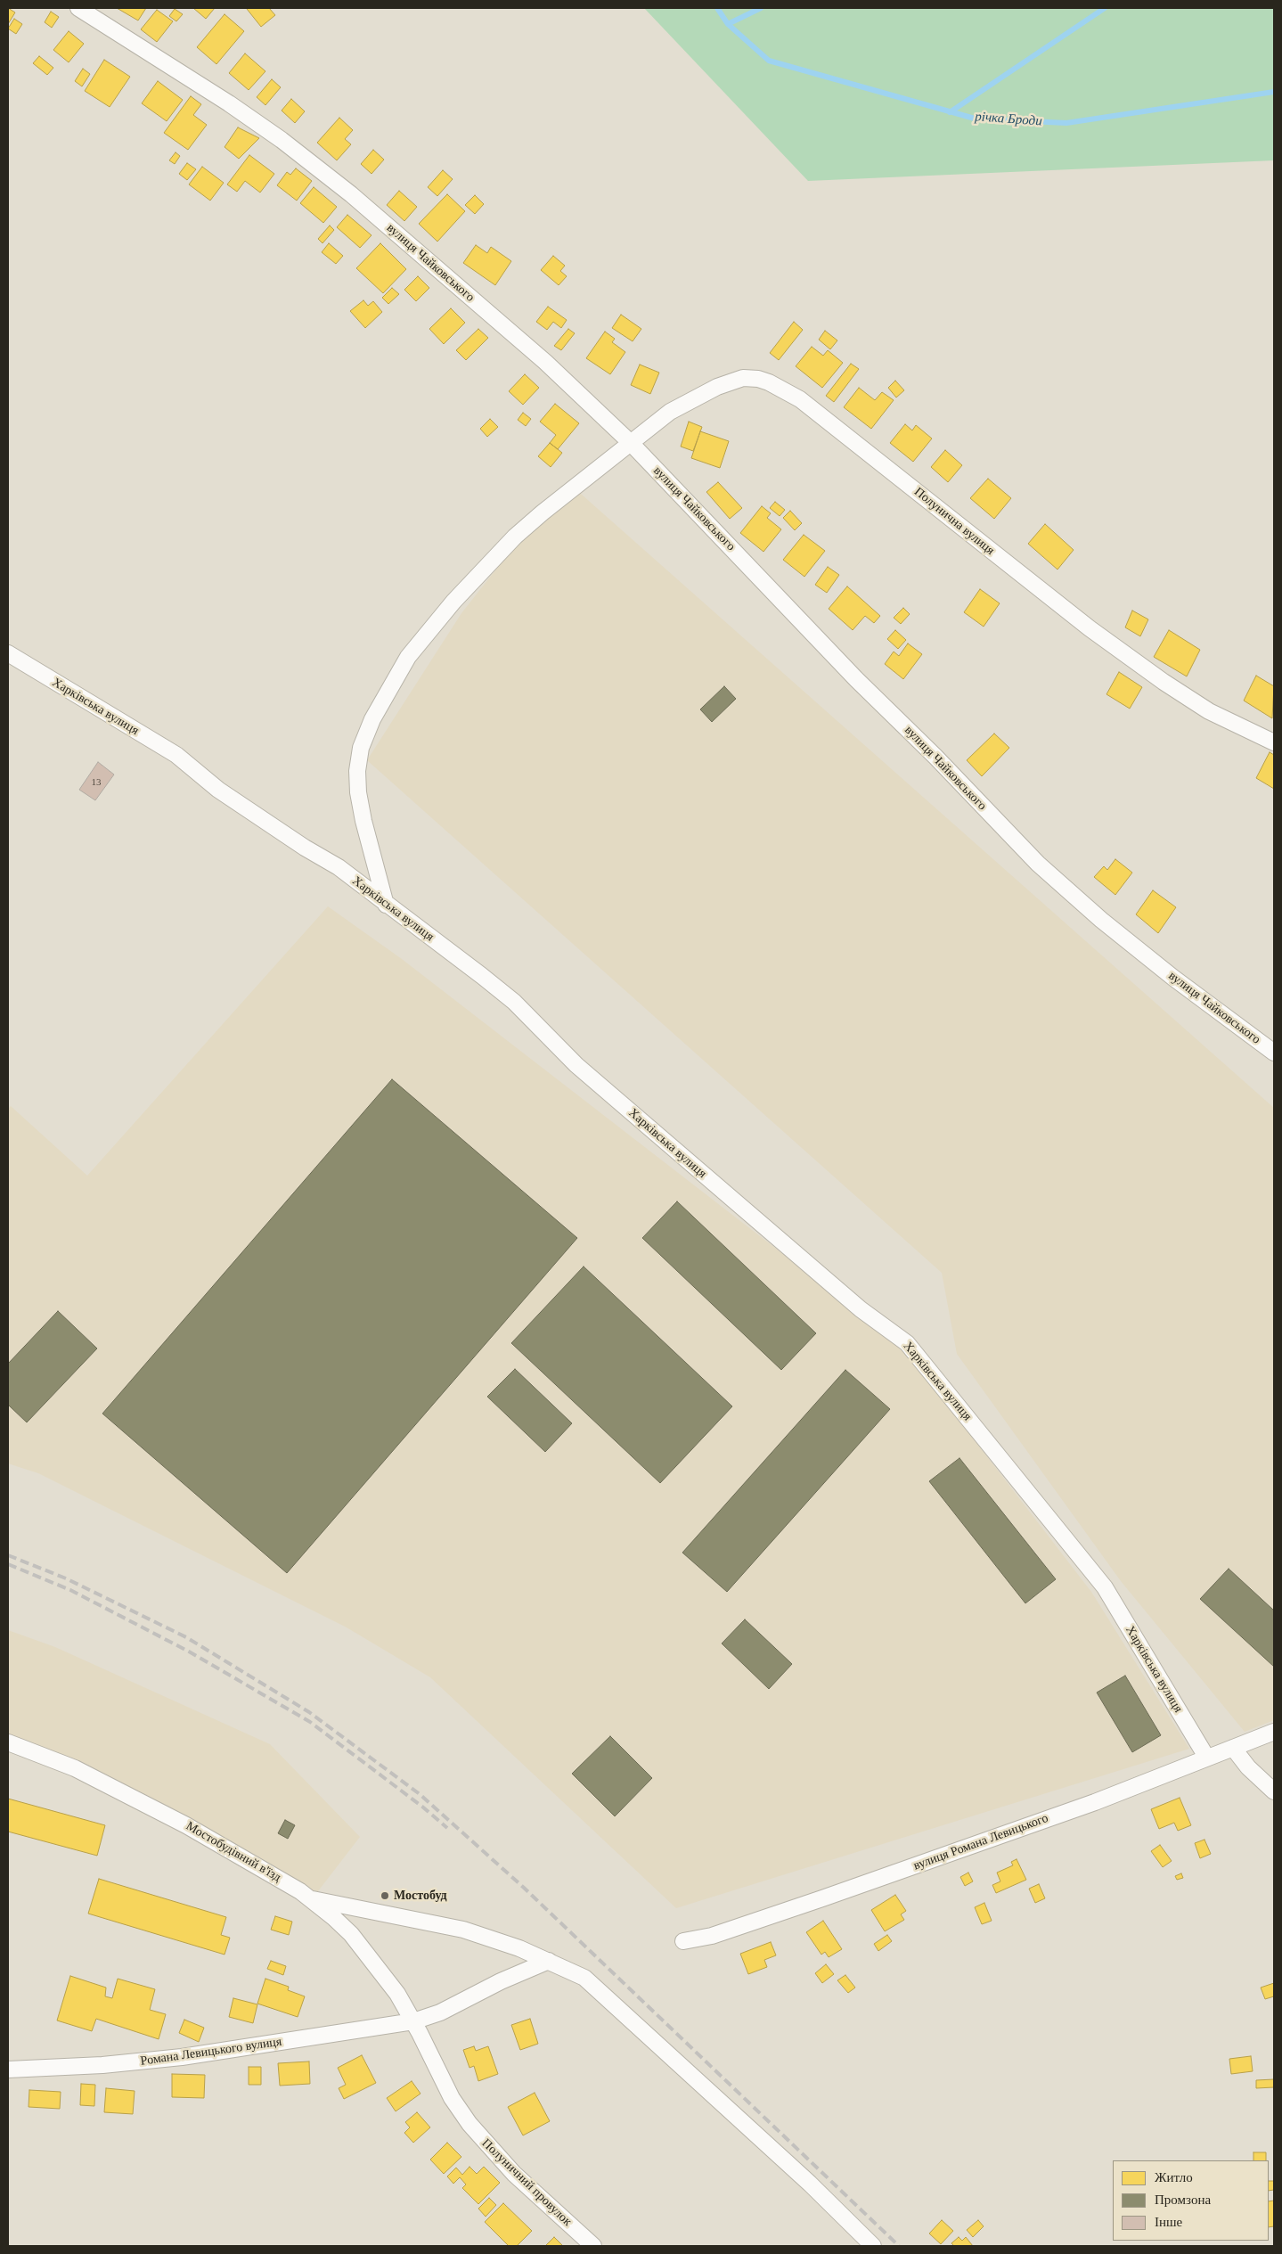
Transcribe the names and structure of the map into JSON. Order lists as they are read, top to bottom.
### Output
{
  "streets": {
    "street": [
      "вулиця Чайковського",
      "Полунична вулиця",
      "Харківська вулиця",
      "вулиця Романа Левицького",
      "Мостобудівний в'їзд",
      "Романа Левицького вулиця",
      "Полуничний провулок"
    ]
  },
  "crossings": [
    ["вулиця Чайковського", "Полунична вулиця"],
    ["Полунична вулиця", "Харківська вулиця"],
    ["Харківська вулиця", "вулиця Романа Левицького"],
    ["Мостобудівний в'їзд", "Романа Левицького вулиця"],
    ["Мостобудівний в'їзд", "Полуничний провулок"],
    ["Романа Левицького вулиця", "Полуничний провулок"]
  ],
  "water": ["річка Броди"],
  "places": ["Мостобуд"],
  "house_numbers": ["13"],
  "legend": ["Житло", "Промзона", "Інше"]
}
